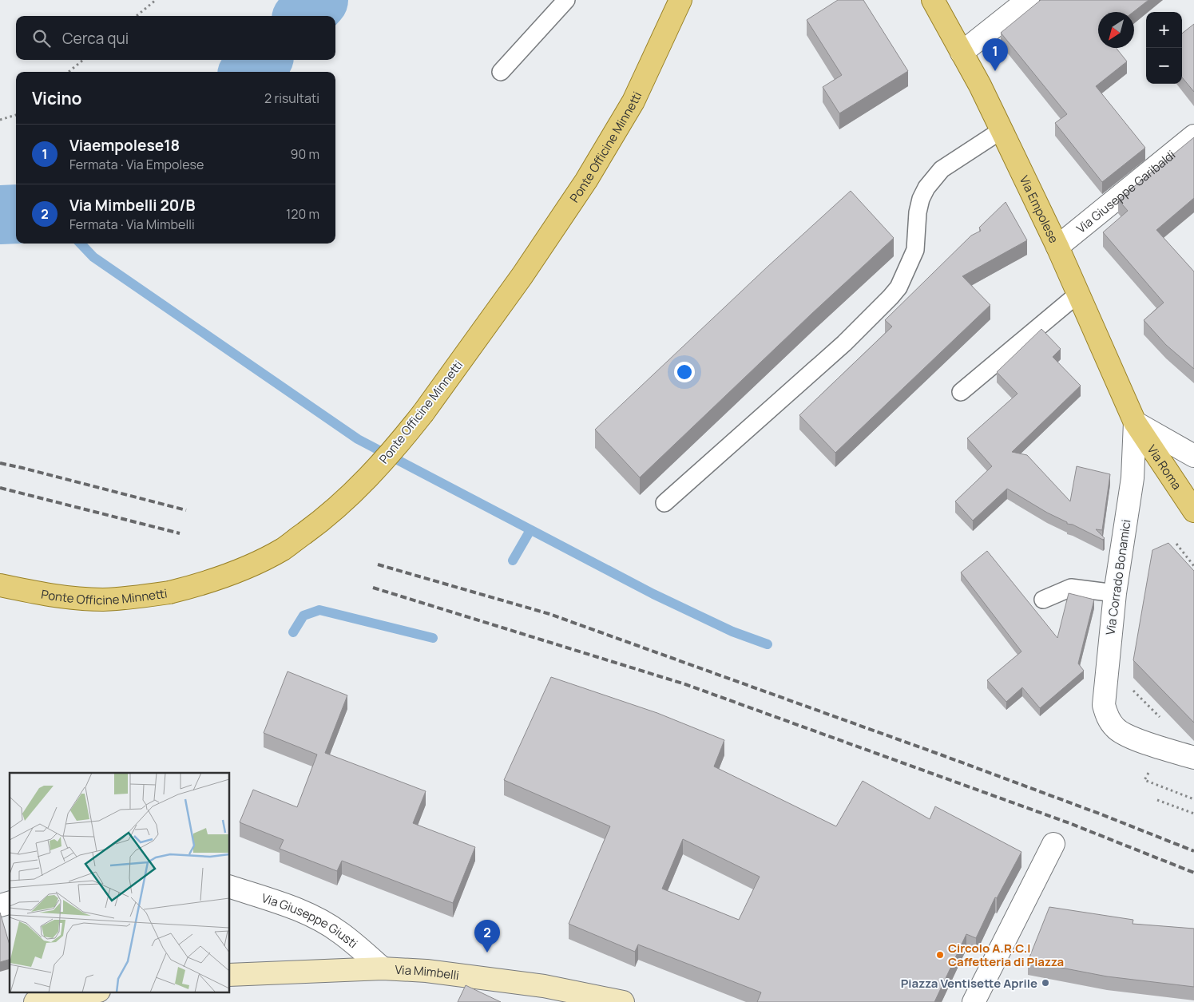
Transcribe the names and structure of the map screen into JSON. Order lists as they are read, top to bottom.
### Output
{
  "streets": {
    "main road": [
      "Ponte Officine Minnetti",
      "Via Empolese",
      "Via Roma",
      "Via Mimbelli"
    ],
    "street": ["Via Giuseppe Garibaldi", "Via Corrado Bonamici", "Via Giuseppe Giusti"]
  },
  "crossings": [
    ["Via Giuseppe Garibaldi", "Via Empolese"],
    ["Via Empolese", "Via Roma"],
    ["Via Empolese", "Via Corrado Bonamici"],
    ["Via Roma", "Via Corrado Bonamici"],
    ["Via Giuseppe Giusti", "Via Mimbelli"]
  ],
  "places": ["Circolo A.R.C.I Caffetteria di Piazza", "Piazza Ventisette Aprile"],
  "north": "bottom left",
  "page": {
    "map_buttons": ["+", "−"],
    "search": "Cerca qui",
    "pins": ["1", "2"],
    "heading": ["Vicino", "2 risultati"],
    "list": [
      {
        "mark": "1",
        "name": "Viaempolese18",
        "note": "Fermata · Via Empolese",
        "value": "90 m"
      },
      {
        "mark": "2",
        "name": "Via Mimbelli 20/B",
        "note": "Fermata · Via Mimbelli",
        "value": "120 m"
      }
    ]
  }
}
